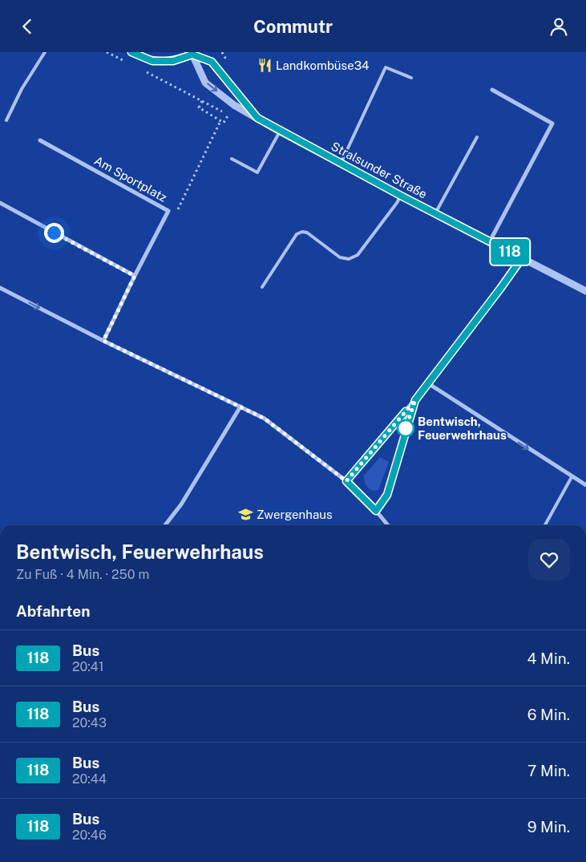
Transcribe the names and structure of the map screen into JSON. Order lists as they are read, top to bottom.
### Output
{
  "streets": {
    "street": ["Stralsunder Straße", "Am Sportplatz"]
  },
  "places": {
    "restaurant": ["Landkombüse34"],
    "other": ["Bentwisch, Feuerwehrhaus"],
    "school or university": ["Zwergenhaus"]
  },
  "lines": ["bus line 118"],
  "page": {
    "header": "Commutr",
    "on_map": "118",
    "heading": [
      ["Bentwisch, Feuerwehrhaus", "Zu Fuß · 4 Min. · 250 m"],
      "Abfahrten"
    ],
    "list": [
      {
        "mark": "118",
        "name": "Bus",
        "note": "20:41",
        "value": "4 Min."
      },
      {
        "mark": "118",
        "name": "Bus",
        "note": "20:43",
        "value": "6 Min."
      },
      {
        "mark": "118",
        "name": "Bus",
        "note": "20:44",
        "value": "7 Min."
      },
      {
        "mark": "118",
        "name": "Bus",
        "note": "20:46",
        "value": "9 Min."
      }
    ]
  }
}
